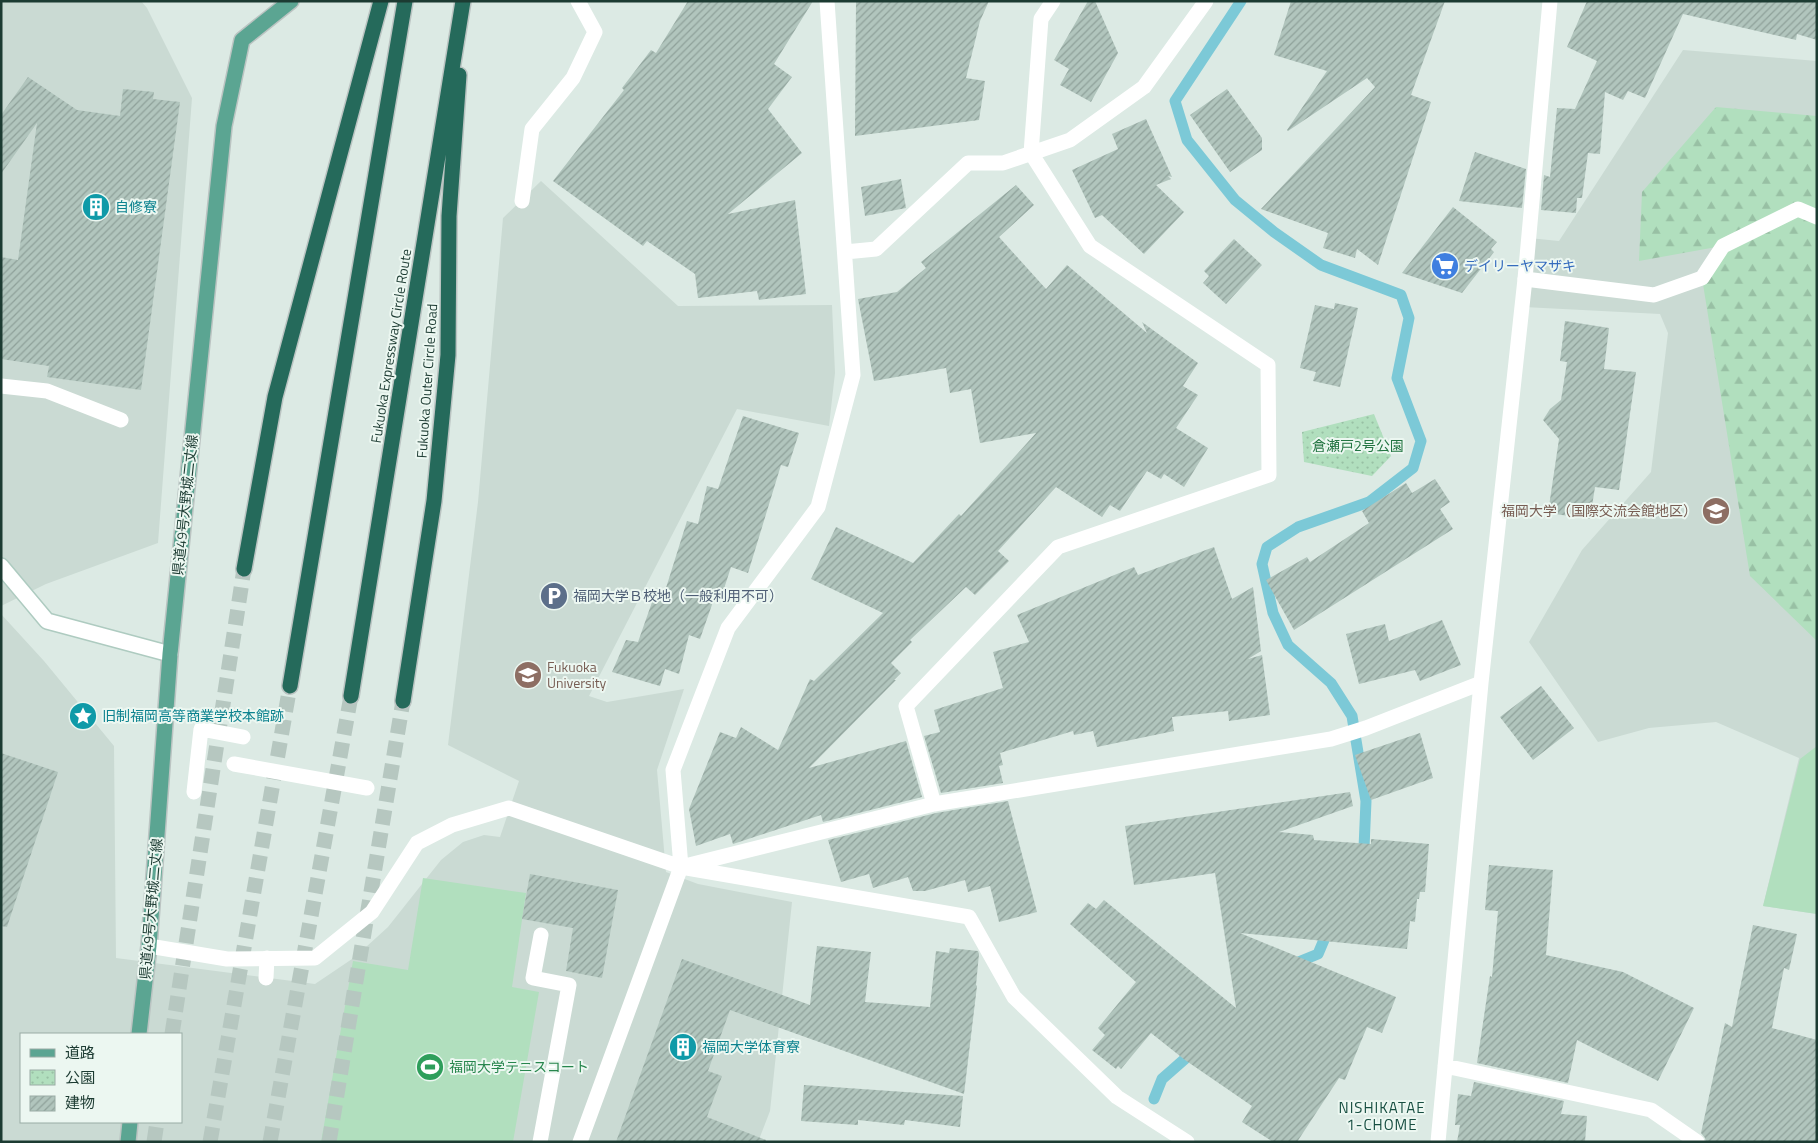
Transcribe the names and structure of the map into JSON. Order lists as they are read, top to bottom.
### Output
{
  "streets": {
    "highway": ["Fukuoka Expressway Circle Route", "Fukuoka Outer Circle Road"],
    "main road": ["県道49号大野城二丈線"]
  },
  "crossings": [
    ["Fukuoka Expressway Circle Route", "Fukuoka Outer Circle Road"]
  ],
  "districts": ["NISHIKATAE 1-CHOME"],
  "parks": ["倉瀬戸2号公園"],
  "places": {
    "building": ["自修寮", "福岡大学体育寮"],
    "supermarket": ["デイリーヤマザキ"],
    "school or university": ["福岡大学（国際交流会館地区）", "Fukuoka University"],
    "parking": ["福岡大学Ｂ校地（一般利用不可）"],
    "place": ["旧制福岡高等商業学校本館跡"],
    "sports": ["福岡大学テニスコート"]
  },
  "legend": ["道路", "公園", "建物"]
}
